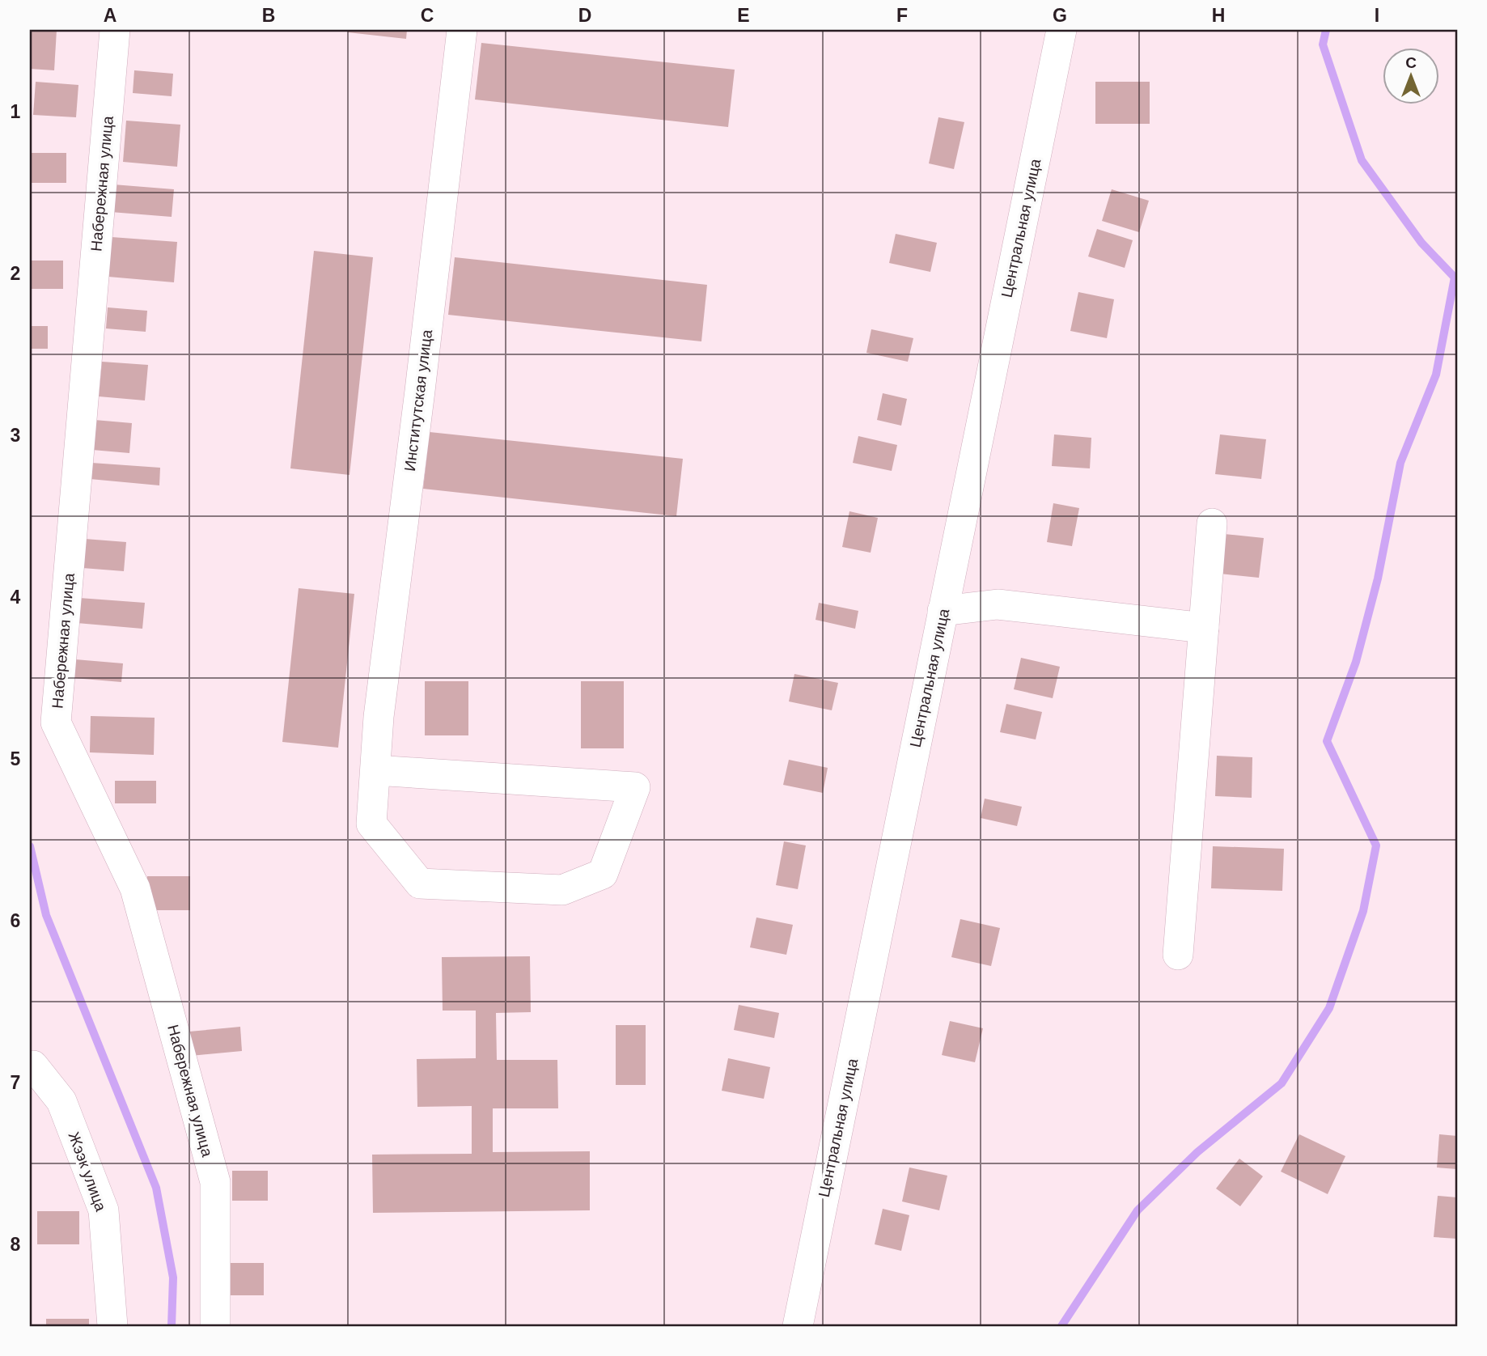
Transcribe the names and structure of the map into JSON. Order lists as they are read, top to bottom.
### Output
{
  "streets": {
    "street": [
      "Набережная улица",
      "Центральная улица",
      "Институтская улица",
      "Жээк улица"
    ]
  },
  "north": "top",
  "grid": {
    "columns": [
      "A",
      "B",
      "C",
      "D",
      "E",
      "F",
      "G",
      "H",
      "I"
    ],
    "rows": [
      "1",
      "2",
      "3",
      "4",
      "5",
      "6",
      "7",
      "8"
    ]
  }
}
